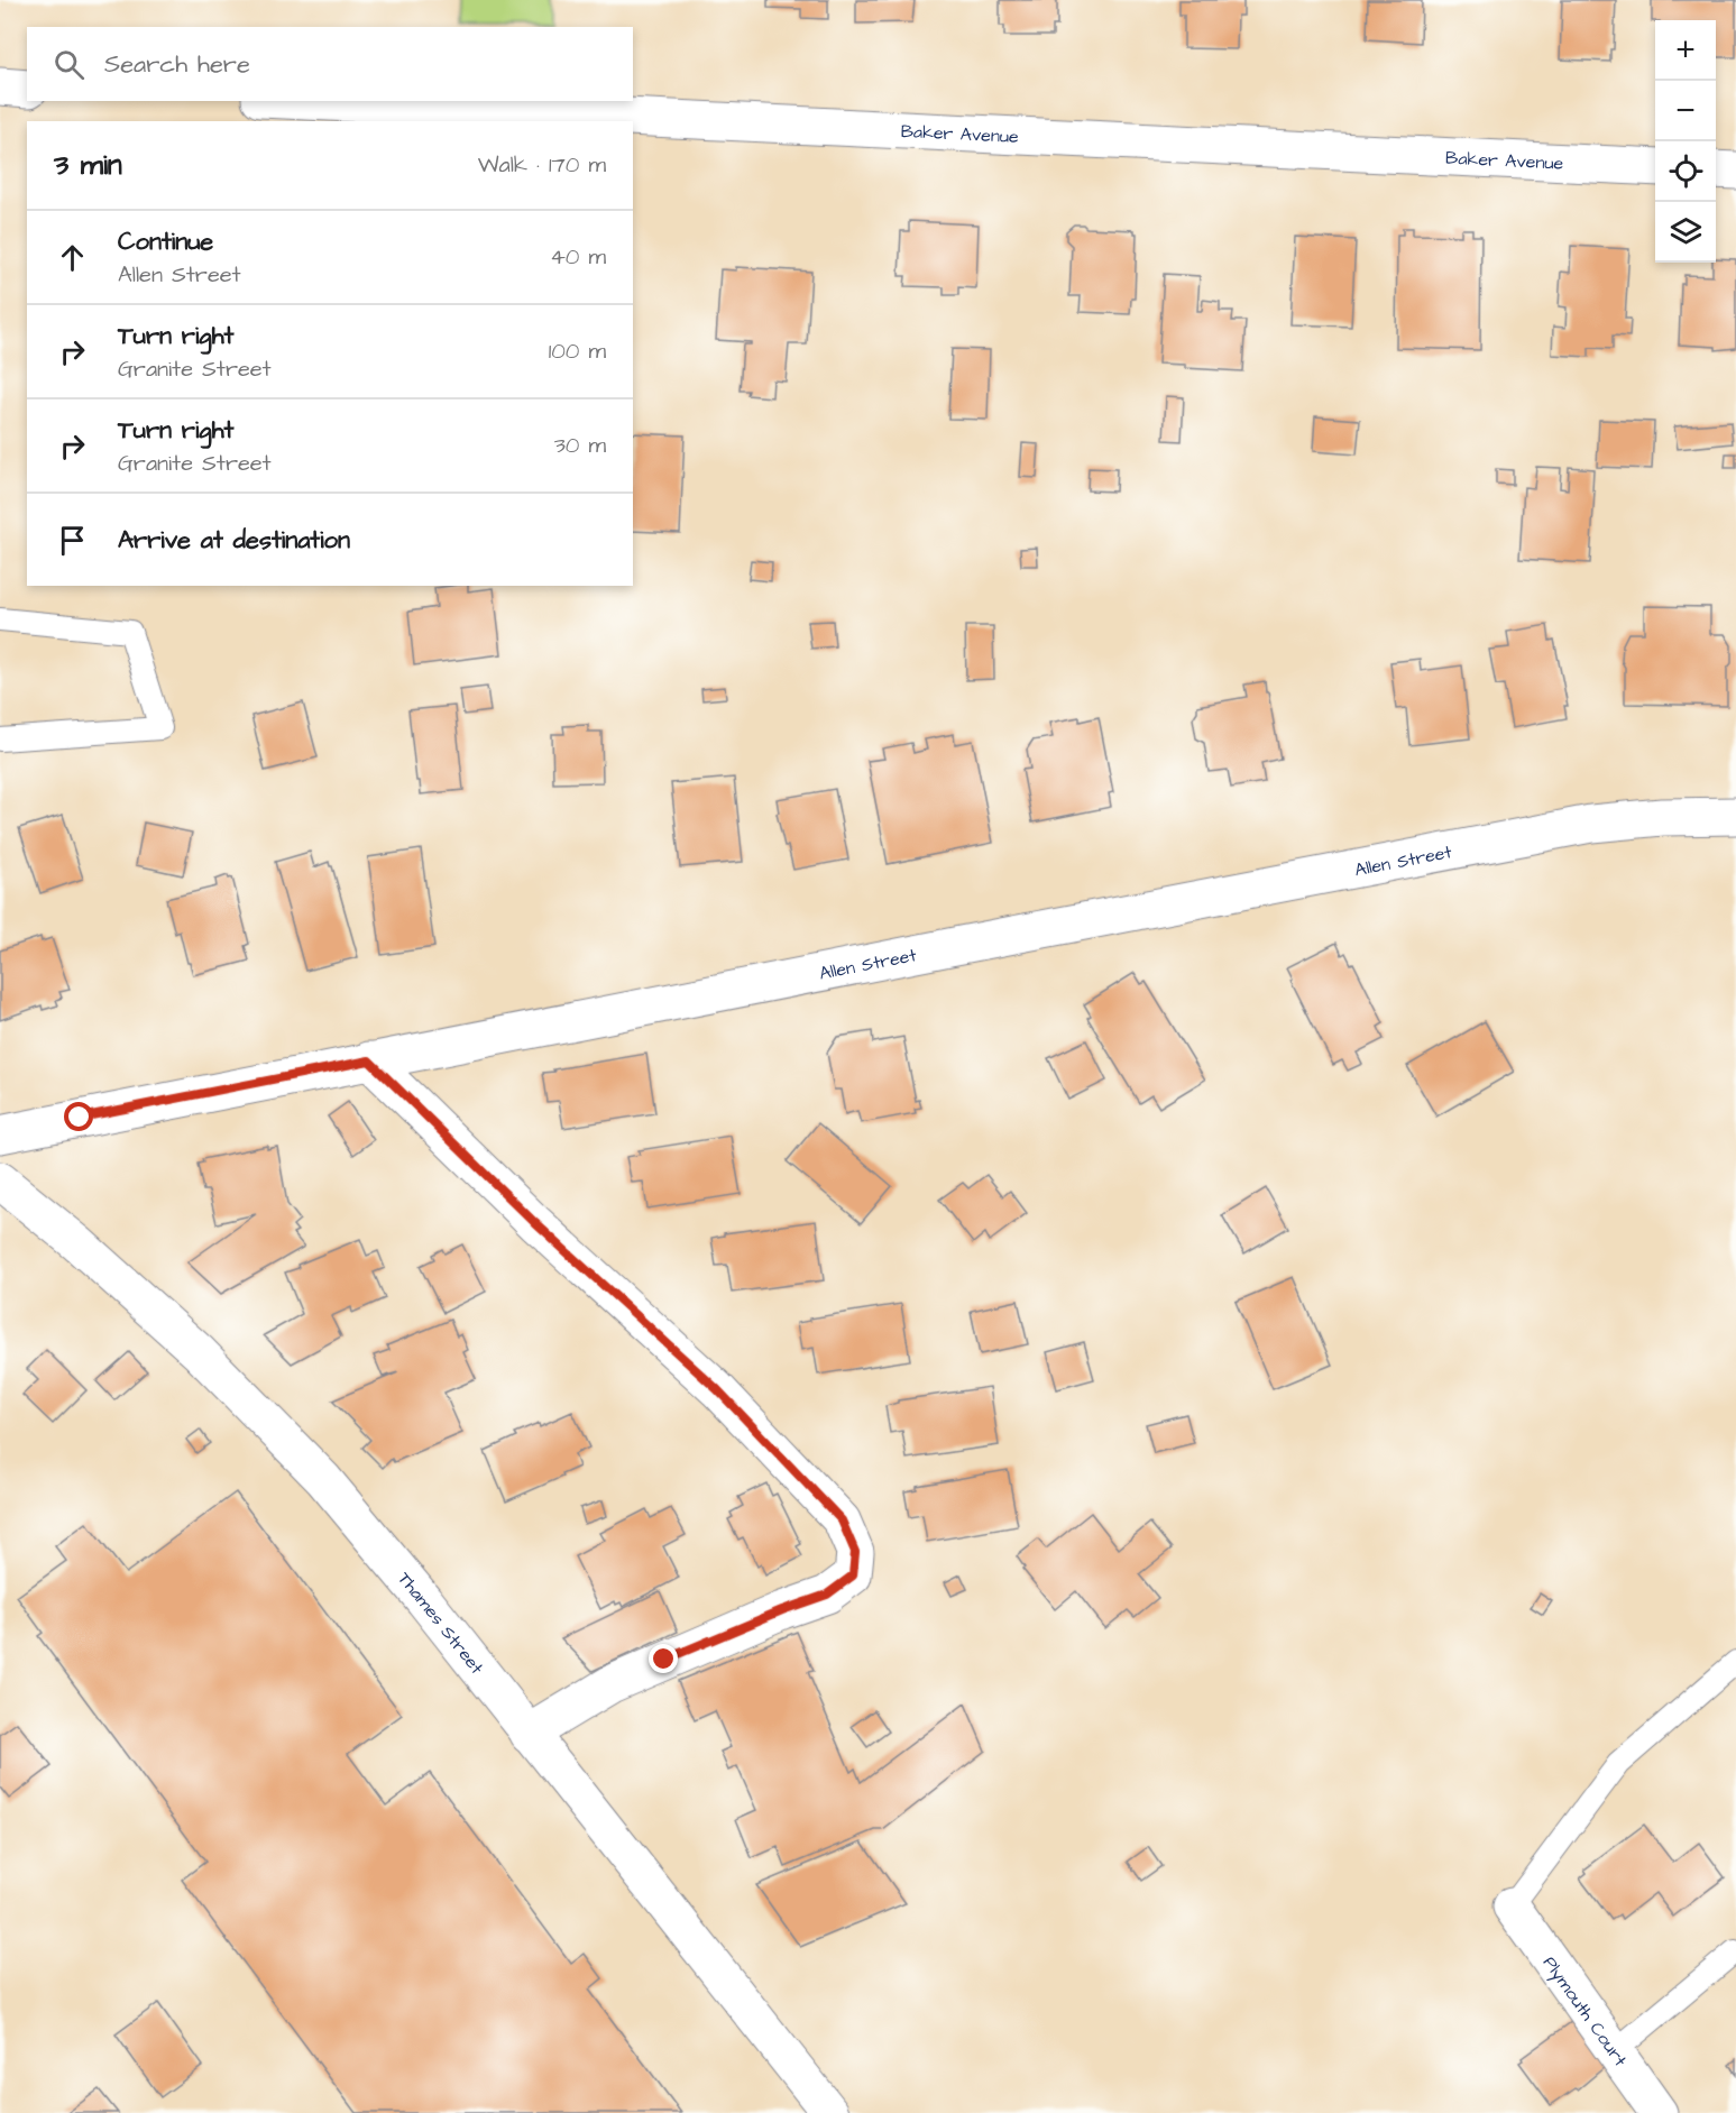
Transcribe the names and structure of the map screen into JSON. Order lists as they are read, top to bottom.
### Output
{
  "streets": {
    "street": [
      "Baker Avenue",
      "Allen Street",
      "Thames Street",
      "Plymouth Court"
    ]
  },
  "page": {
    "map_buttons": ["+", "−"],
    "search": "Search here",
    "heading": ["3 min", "Walk · 170 m"],
    "list": [
      ["Continue", "Allen Street", "40 m"],
      ["Turn right", "Granite Street", "100 m"],
      ["Turn right", "Granite Street", "30 m"],
      "Arrive at destination"
    ]
  }
}
